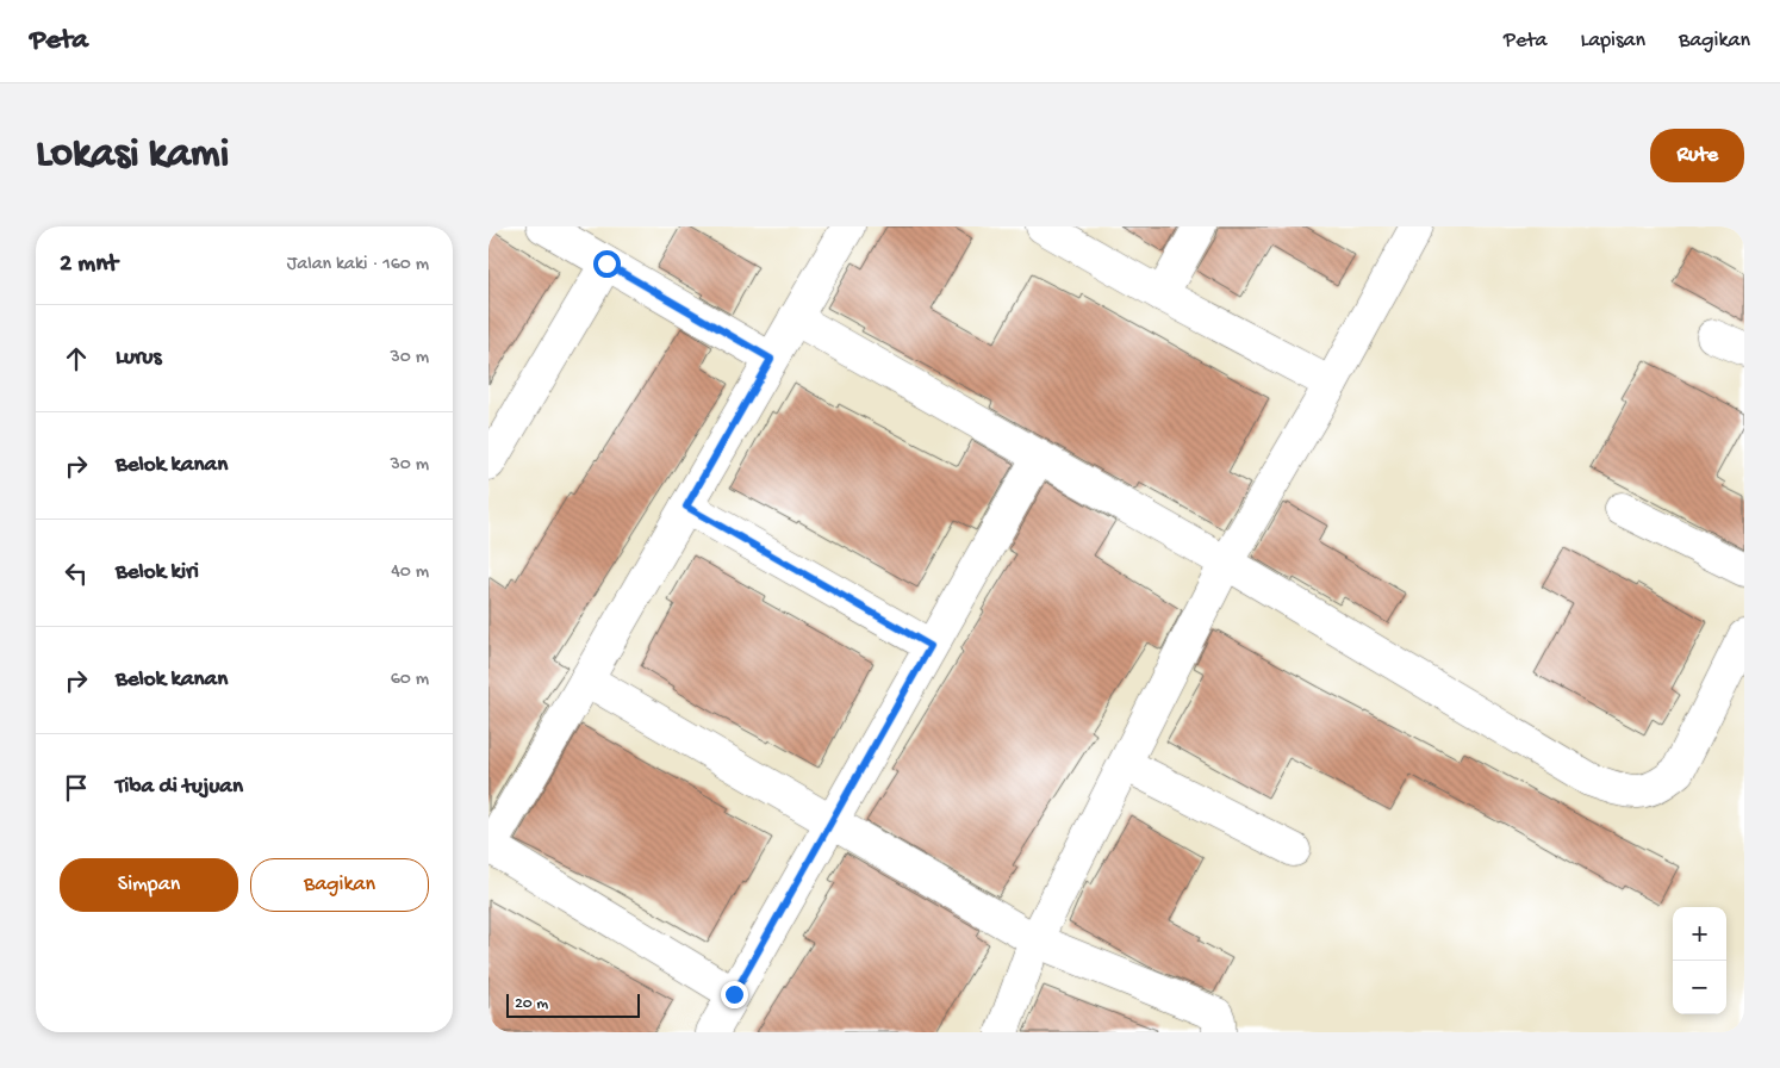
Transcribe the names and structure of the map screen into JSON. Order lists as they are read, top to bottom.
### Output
{
  "scale_bar": "20 m",
  "page": {
    "header": "Peta",
    "nav": ["Peta", "Lapisan", "Bagikan"],
    "buttons": [
      "Rute",
      ["Simpan", "Bagikan"]
    ],
    "title": "Lokasi kami",
    "heading": ["2 mnt", "Jalan kaki · 160 m"],
    "list": [
      ["Lurus", "30 m"],
      ["Belok kanan", "30 m"],
      ["Belok kiri", "40 m"],
      ["Belok kanan", "60 m"],
      "Tiba di tujuan"
    ],
    "map_buttons": ["+", "−"],
    "scale": "20 m"
  }
}
